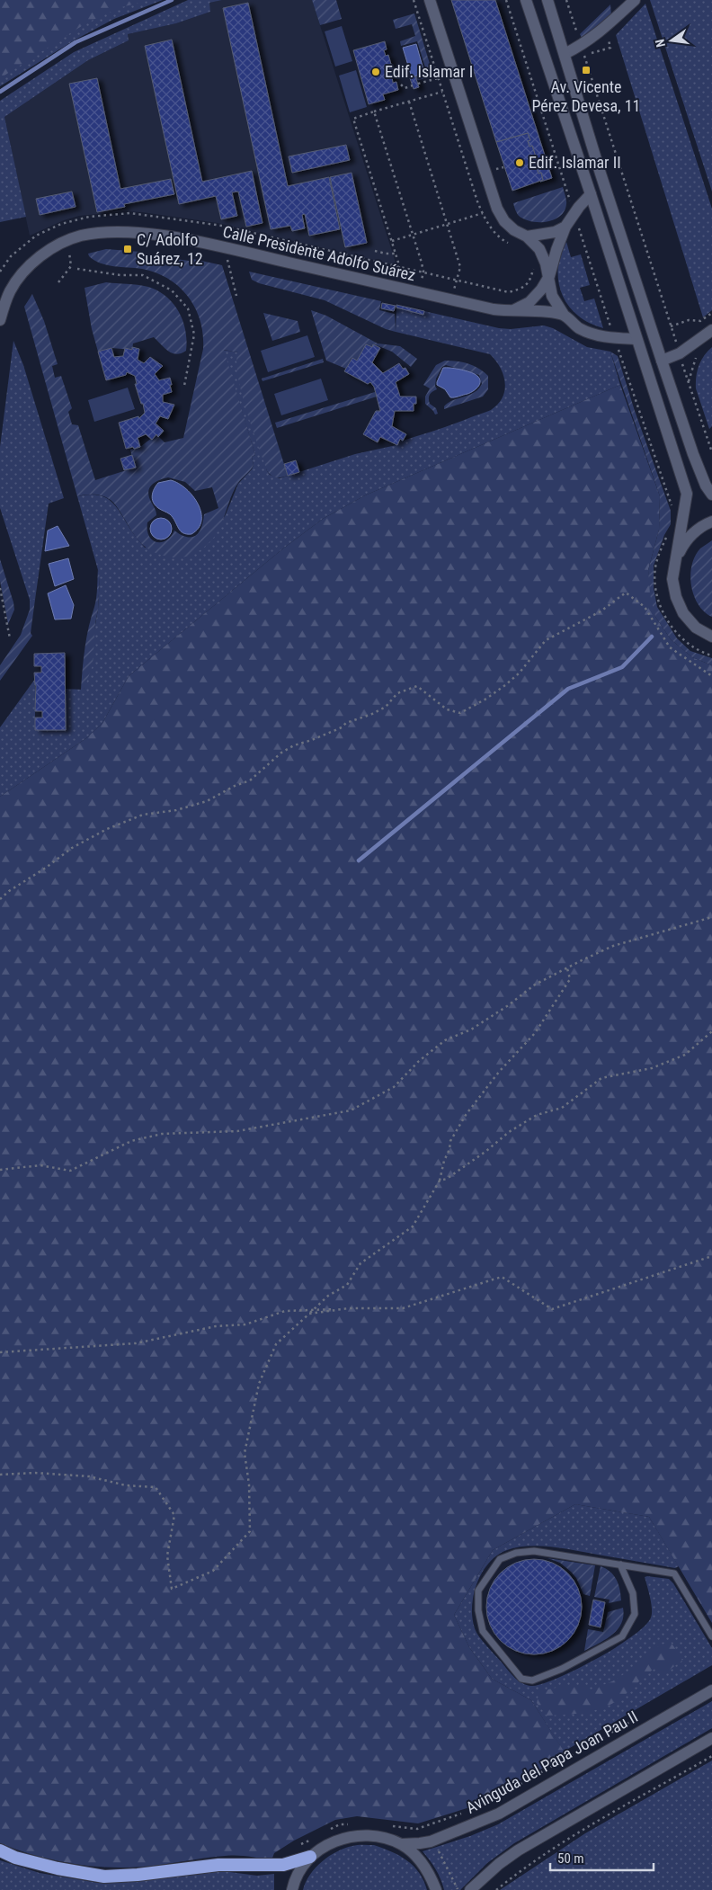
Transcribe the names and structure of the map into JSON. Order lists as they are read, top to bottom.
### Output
{
  "streets": {
    "main road": ["Calle Presidente Adolfo Suárez", "Avinguda del Papa Joan Pau II"]
  },
  "places": {
    "transit": ["Av. Vicente Pérez Devesa, 11", "C/ Adolfo Suárez, 12"],
    "other": ["Edif. Islamar I", "Edif. Islamar II"]
  },
  "scale_bar": "50 m",
  "north": "left"
}
